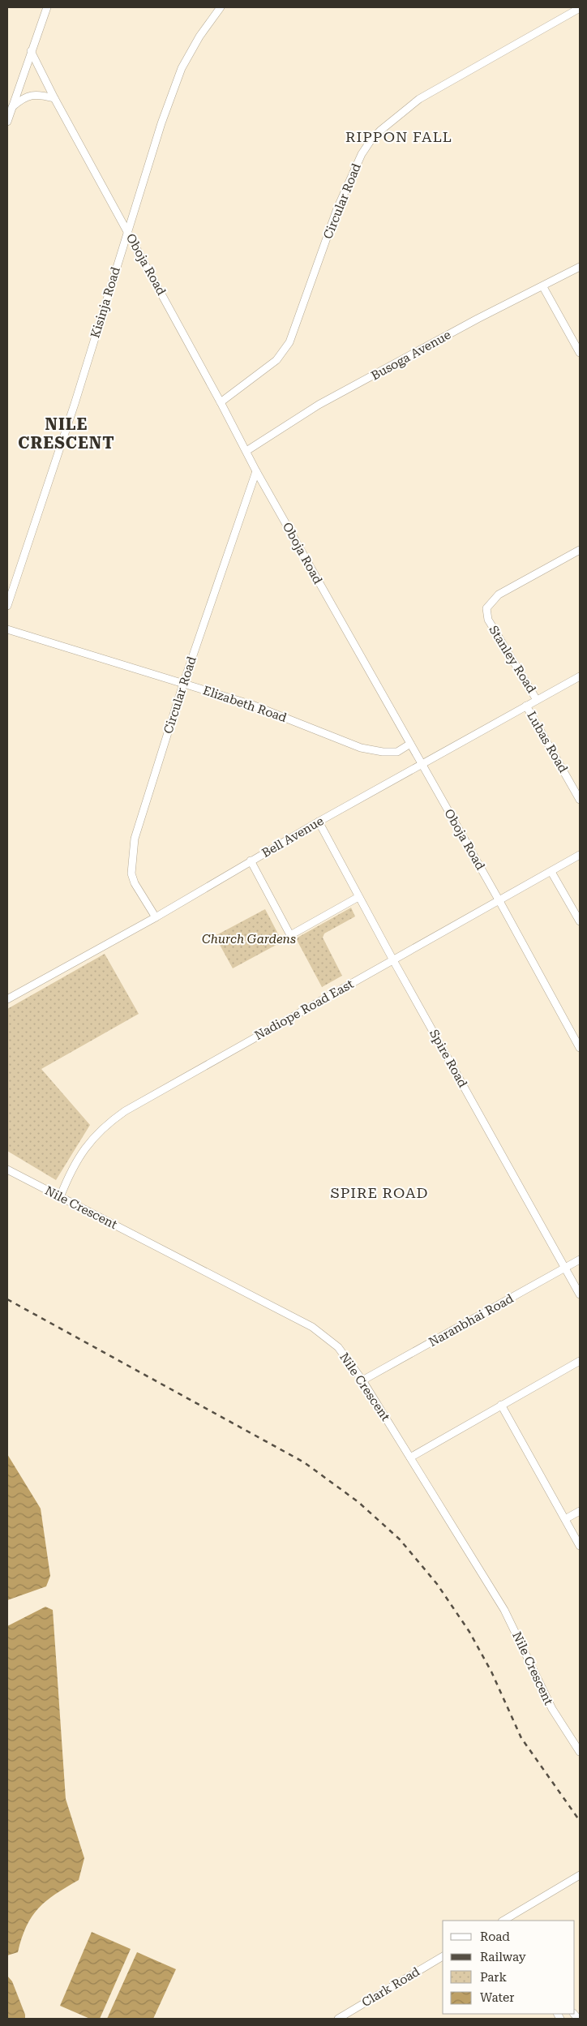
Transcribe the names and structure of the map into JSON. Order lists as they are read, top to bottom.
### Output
{
  "streets": {
    "street": [
      "Circular Road",
      "Oboja Road",
      "Kisinja Road",
      "Busoga Avenue",
      "Stanley Road",
      "Elizabeth Road",
      "Lubas Road",
      "Bell Avenue",
      "Nadiope Road East",
      "Spire Road",
      "Nile Crescent",
      "Naranbhai Road",
      "Clark Road"
    ]
  },
  "crossings": [
    ["Circular Road", "Oboja Road"],
    ["Circular Road", "Elizabeth Road"],
    ["Circular Road", "Bell Avenue"],
    ["Oboja Road", "Kisinja Road"],
    ["Oboja Road", "Busoga Avenue"],
    ["Oboja Road", "Elizabeth Road"],
    ["Oboja Road", "Bell Avenue"],
    ["Oboja Road", "Nadiope Road East"],
    ["Stanley Road", "Bell Avenue"],
    ["Lubas Road", "Bell Avenue"],
    ["Bell Avenue", "Spire Road"],
    ["Nadiope Road East", "Spire Road"],
    ["Nadiope Road East", "Nile Crescent"],
    ["Spire Road", "Naranbhai Road"],
    ["Nile Crescent", "Naranbhai Road"]
  ],
  "districts": ["RIPPON FALL", "NILE CRESCENT", "SPIRE ROAD"],
  "parks": ["Church Gardens"],
  "legend": [
    "Road",
    "Railway",
    "Park",
    "Water"
  ]
}
